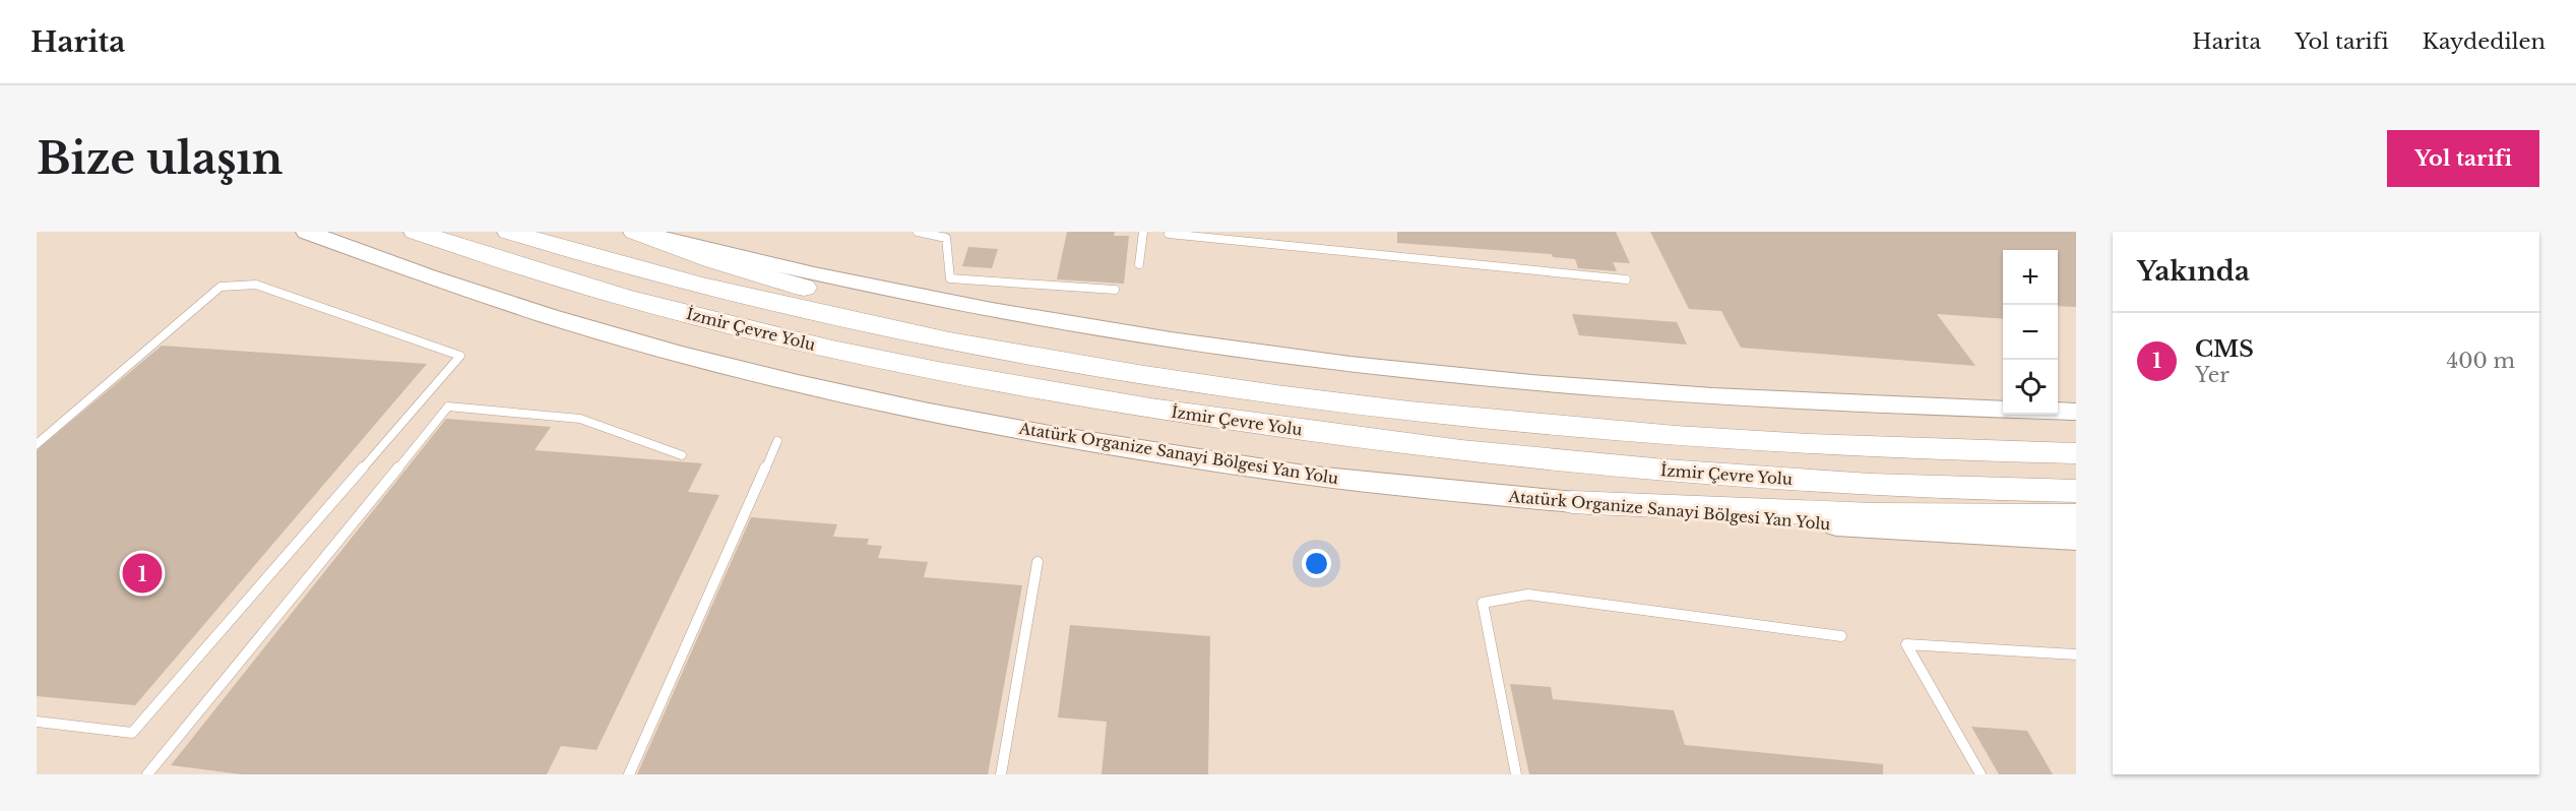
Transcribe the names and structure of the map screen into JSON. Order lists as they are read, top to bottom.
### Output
{
  "streets": {
    "highway": ["İzmir Çevre Yolu"],
    "main road": ["Atatürk Organize Sanayi Bölgesi Yan Yolu"]
  },
  "page": {
    "header": "Harita",
    "nav": ["Harita", "Yol tarifi", "Kaydedilen"],
    "buttons": "Yol tarifi",
    "title": "Bize ulaşın",
    "heading": "Yakında",
    "map_buttons": ["+", "−"],
    "list": [
      {
        "mark": "1",
        "name": "CMS",
        "note": "Yer",
        "value": "400 m"
      }
    ],
    "pins": "1"
  }
}
